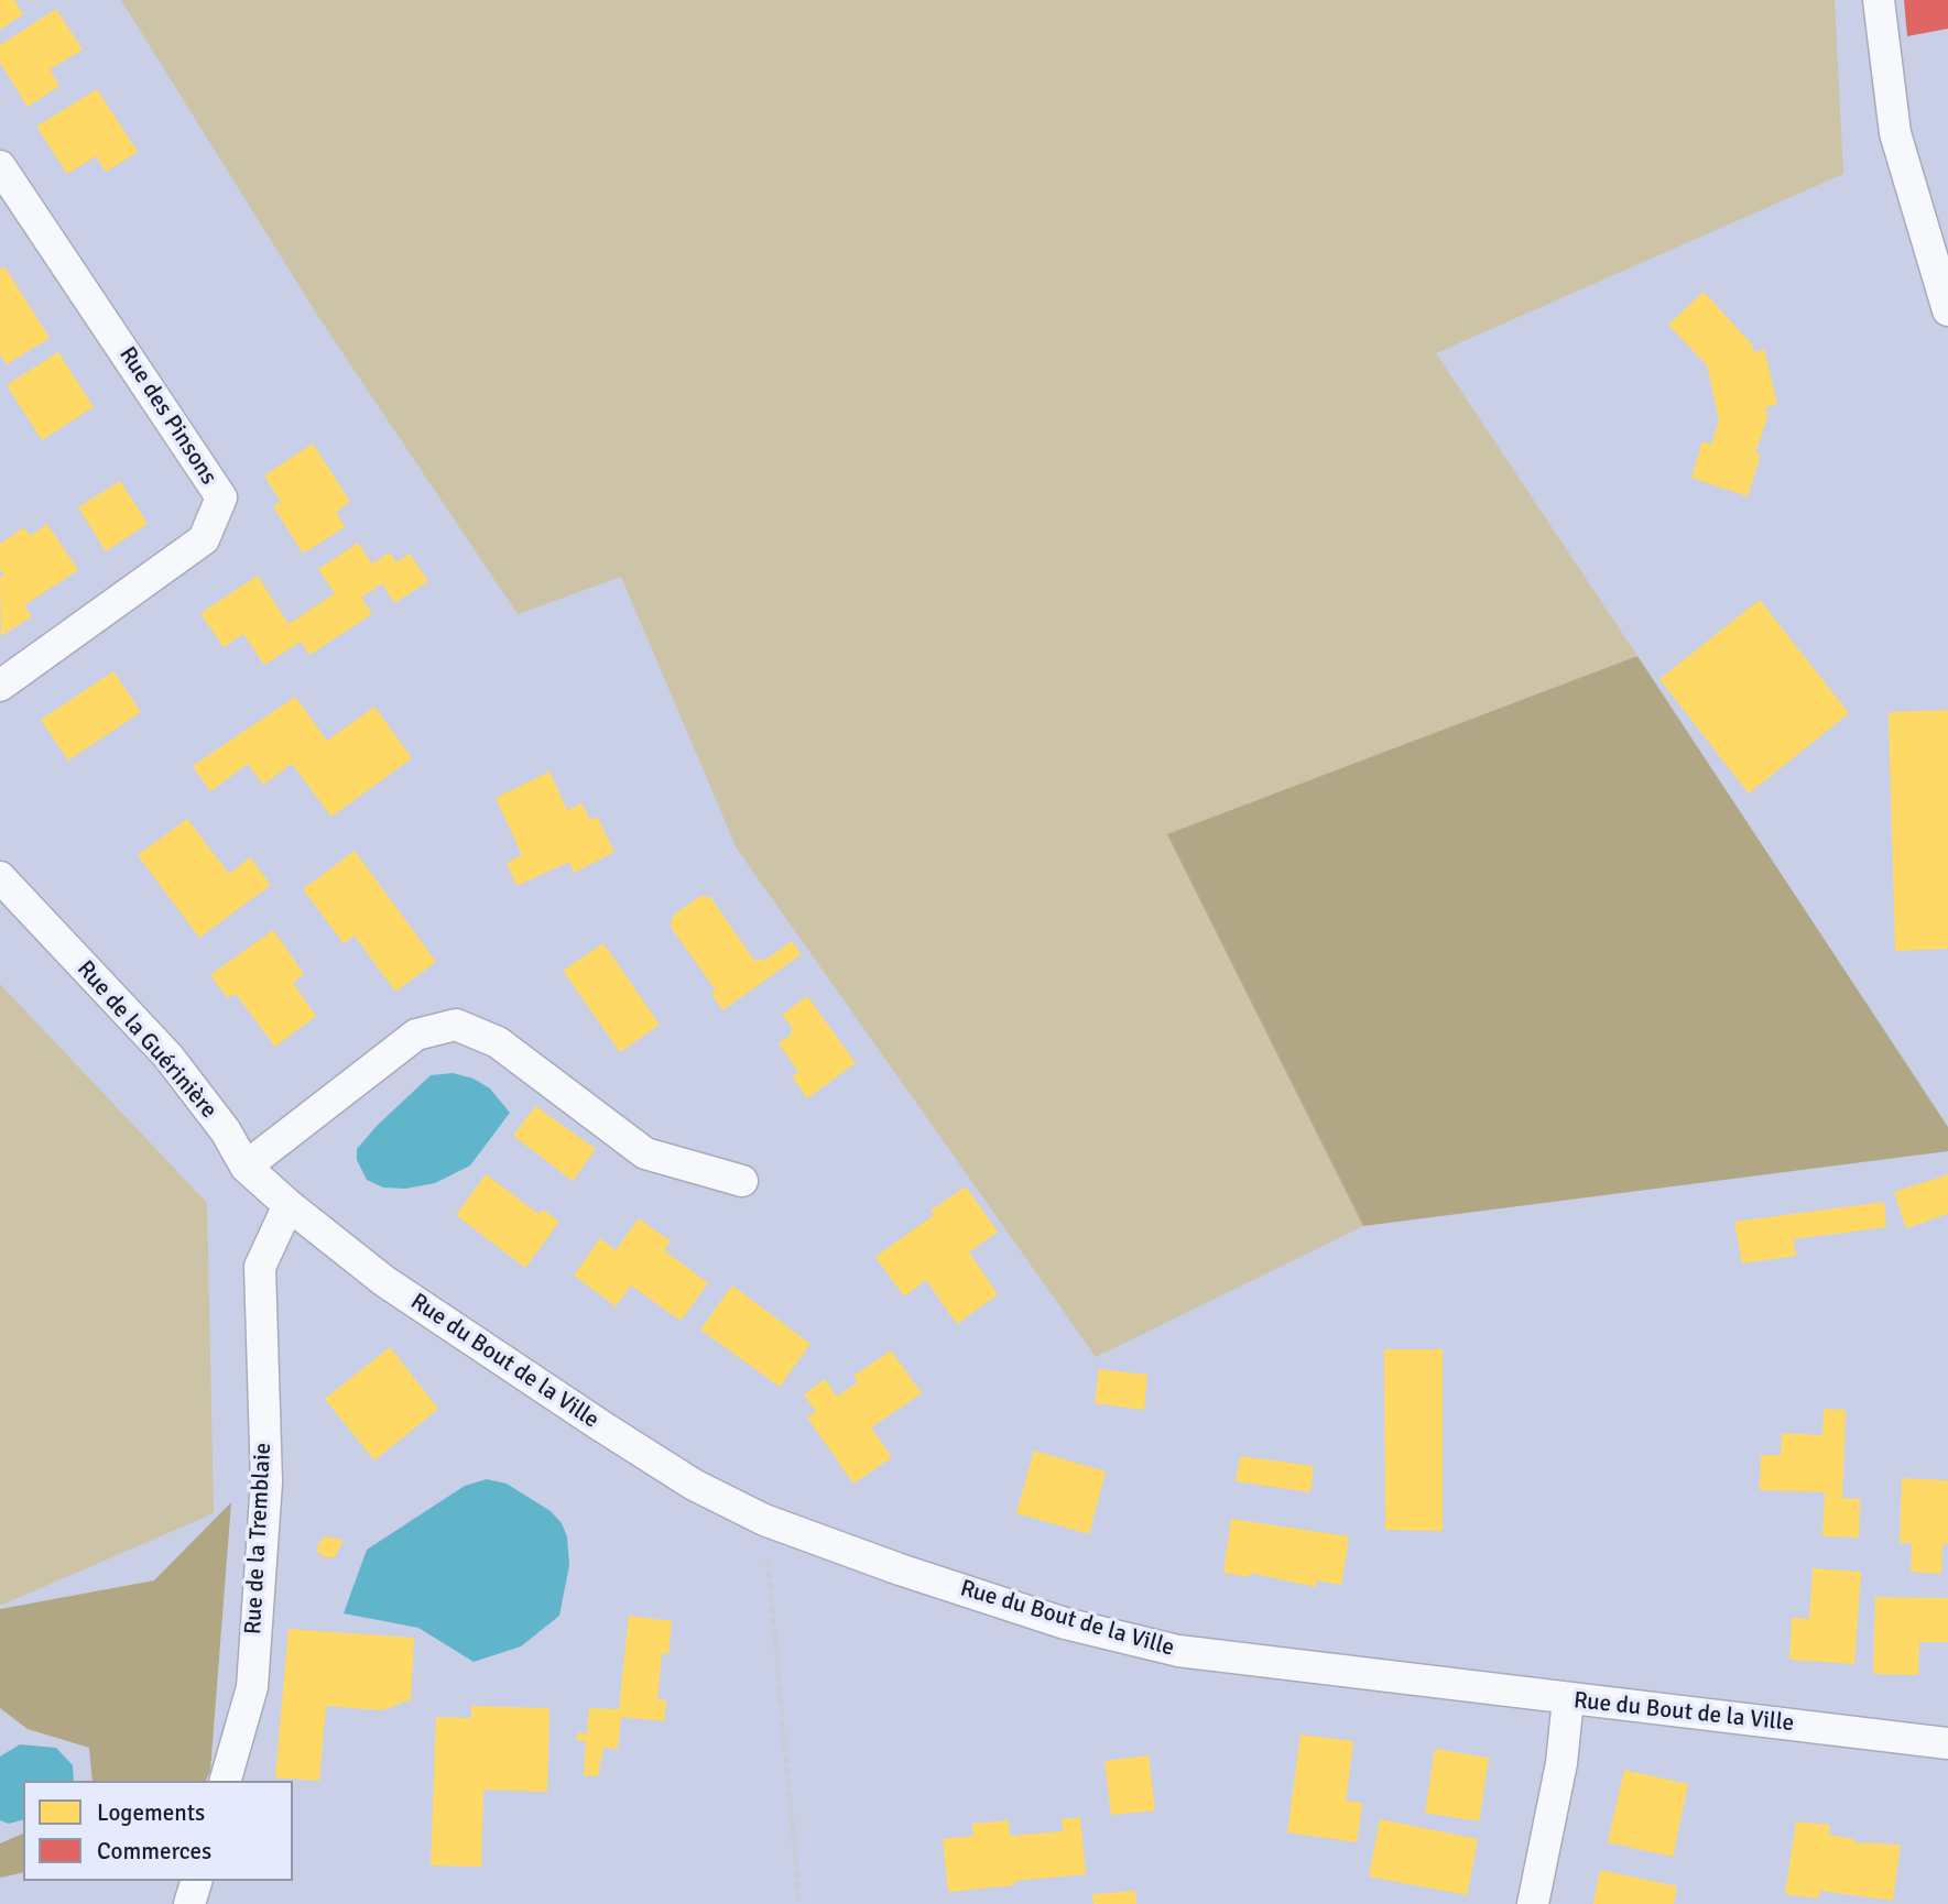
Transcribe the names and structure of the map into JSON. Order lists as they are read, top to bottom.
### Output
{
  "streets": {
    "street": [
      "Rue des Pinsons",
      "Rue de la Guérinière",
      "Rue du Bout de la Ville",
      "Rue de la Tremblaie"
    ]
  },
  "crossings": [
    ["Rue de la Guérinière", "Rue du Bout de la Ville"],
    ["Rue de la Guérinière", "Rue de la Tremblaie"],
    ["Rue du Bout de la Ville", "Rue de la Tremblaie"]
  ],
  "legend": ["Logements", "Commerces"]
}
